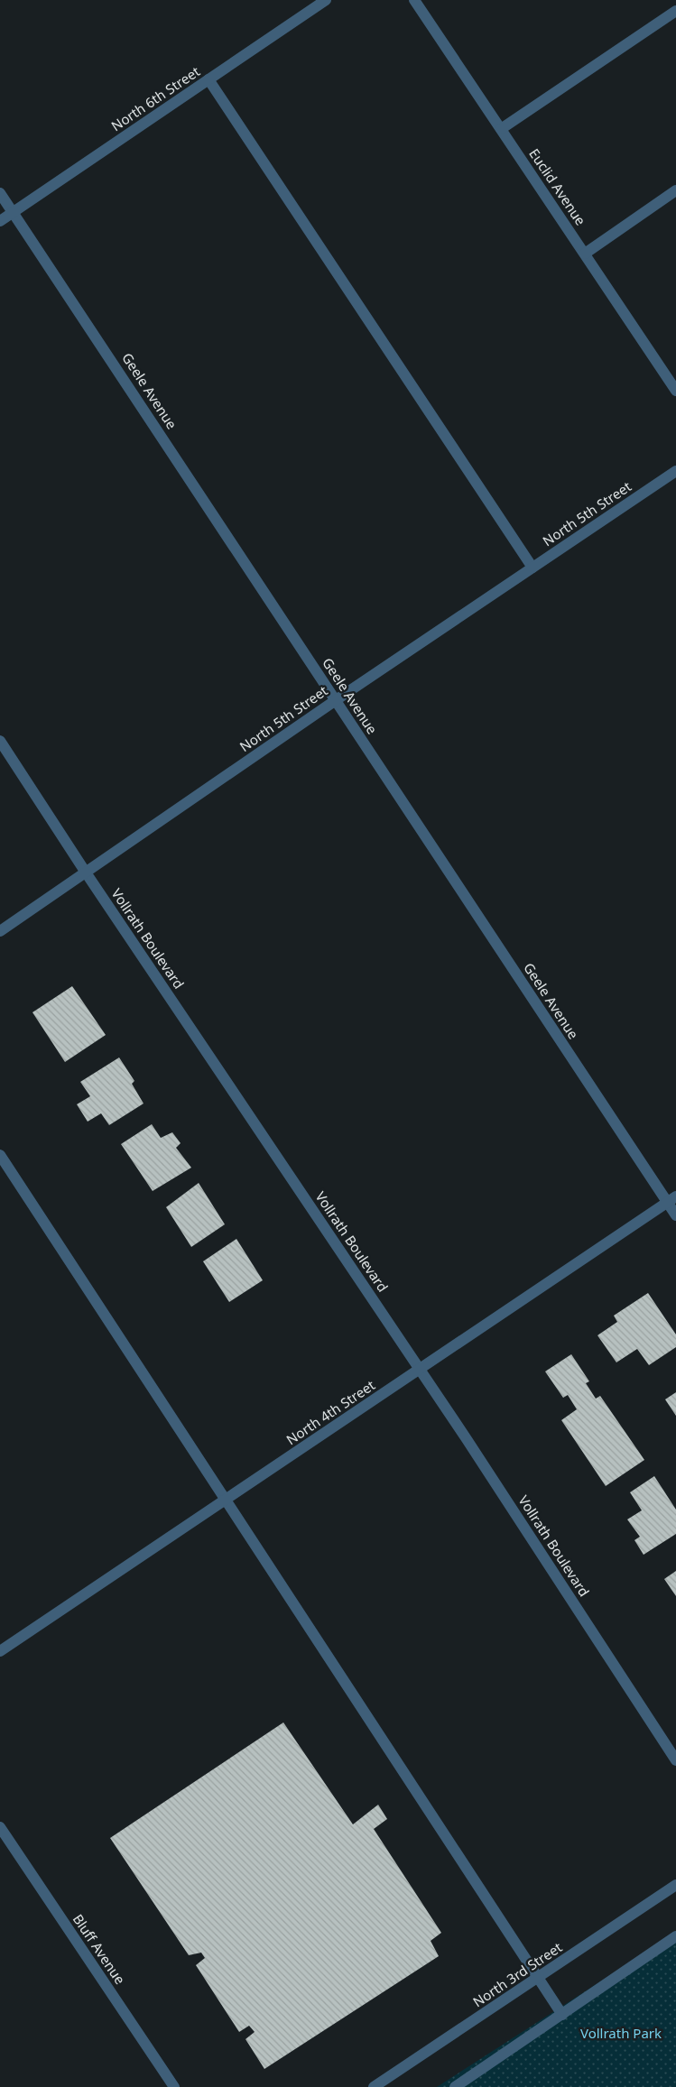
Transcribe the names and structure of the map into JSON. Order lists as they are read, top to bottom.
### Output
{
  "streets": {
    "street": [
      "North 6th Street",
      "Euclid Avenue",
      "Geele Avenue",
      "North 5th Street",
      "Vollrath Boulevard",
      "North 4th Street",
      "Bluff Avenue",
      "North 3rd Street"
    ]
  },
  "crossings": [
    ["North 6th Street", "Geele Avenue"],
    ["Geele Avenue", "North 5th Street"],
    ["Geele Avenue", "North 4th Street"],
    ["North 5th Street", "Vollrath Boulevard"],
    ["Vollrath Boulevard", "North 4th Street"]
  ],
  "parks": ["Vollrath Park"]
}
